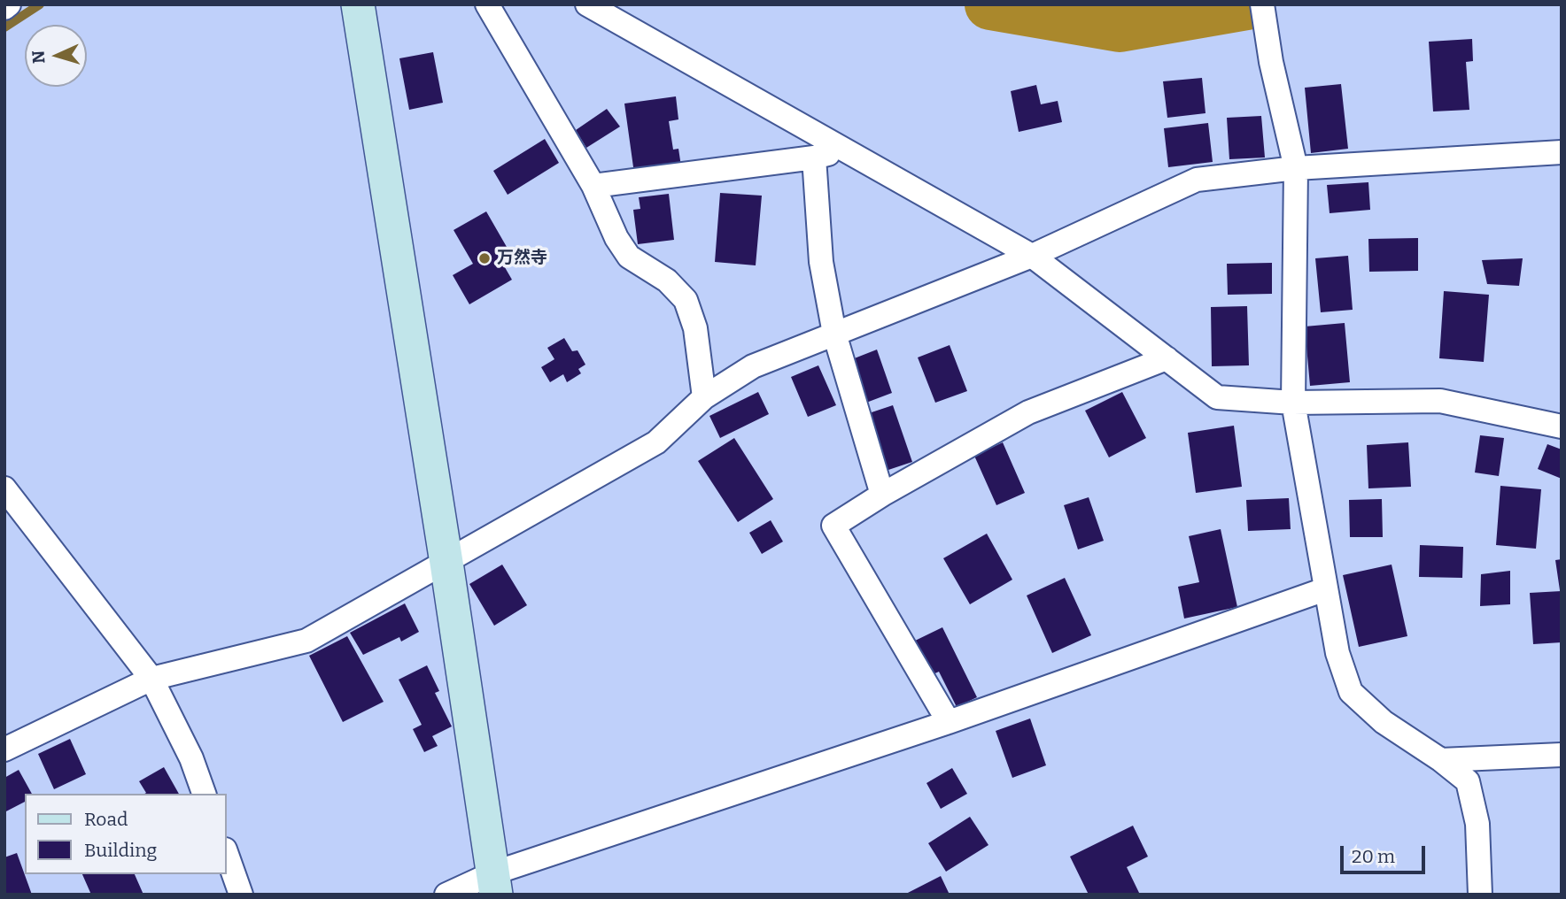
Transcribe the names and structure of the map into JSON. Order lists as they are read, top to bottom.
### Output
{
  "places": ["万然寺"],
  "legend": ["Road", "Building"],
  "scale_bar": "20 m",
  "north": "left"
}
